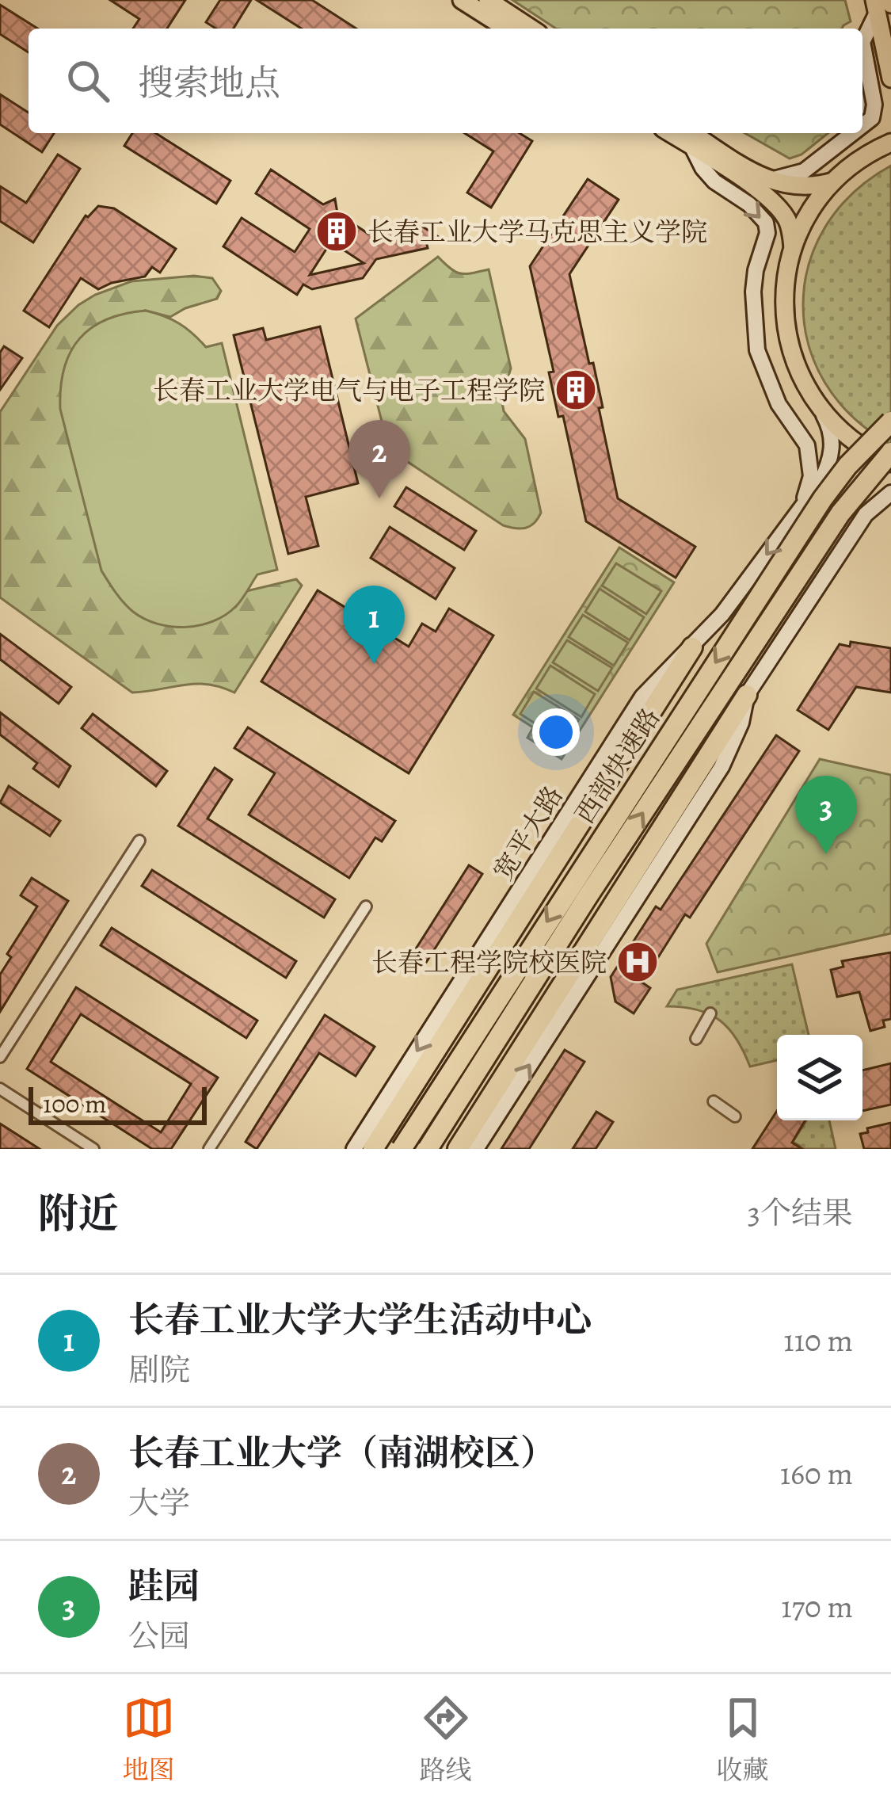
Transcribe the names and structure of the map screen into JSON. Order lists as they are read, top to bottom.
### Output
{
  "streets": {
    "highway": ["西部快速路"],
    "main road": ["宽平大路"]
  },
  "places": {
    "building": ["长春工业大学马克思主义学院", "长春工业大学电气与电子工程学院"],
    "hospital": ["长春工程学院校医院"]
  },
  "scale_bar": "100 m",
  "page": {
    "search": "搜索地点",
    "pins": ["2", "1", "3"],
    "scale": "100 m",
    "heading": ["附近", "3个结果"],
    "list": [
      {
        "mark": "1",
        "name": "长春工业大学大学生活动中心",
        "note": "剧院",
        "value": "110 m"
      },
      {
        "mark": "2",
        "name": "长春工业大学（南湖校区）",
        "note": "大学",
        "value": "160 m"
      },
      {
        "mark": "3",
        "name": "跬园",
        "note": "公园",
        "value": "170 m"
      }
    ],
    "nav": ["地图", "路线", "收藏"]
  }
}
